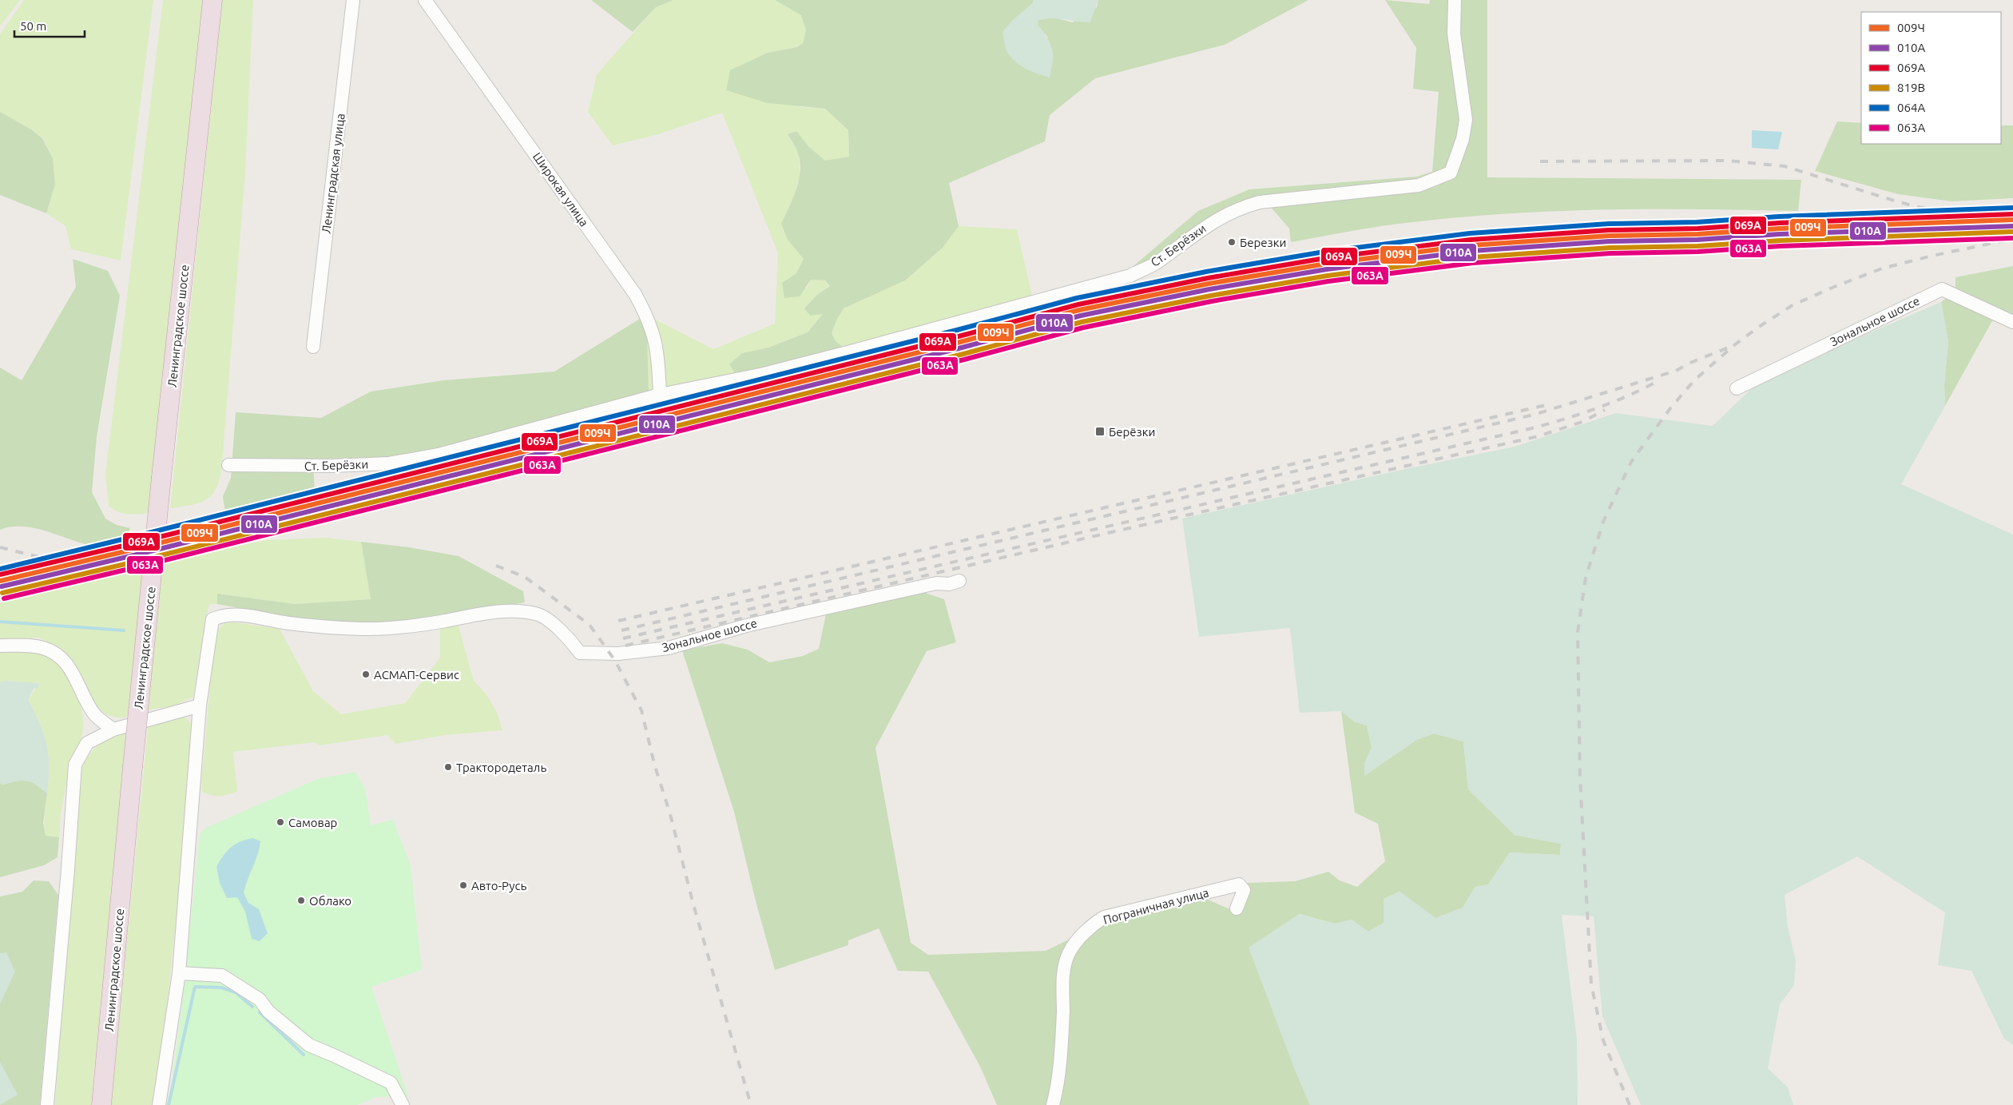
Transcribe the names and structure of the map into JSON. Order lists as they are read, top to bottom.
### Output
{
  "streets": {
    "highway": ["Ленинградское шоссе"],
    "street": [
      "Ленинградская улица",
      "Широкая улица",
      "Ст. Берёзки",
      "Зональное шоссе",
      "Пограничная улица"
    ]
  },
  "crossings": [
    ["Широкая улица", "Ст. Берёзки"]
  ],
  "places": {
    "other": [
      "Березки",
      "АСМАП-Сервис",
      "Трактородеталь",
      "Самовар",
      "Авто-Русь",
      "Облако"
    ],
    "transit": ["Берёзки"]
  },
  "lines": [
    "transit line 064А",
    "transit line 069А",
    "transit line 009Ч",
    "transit line 010А",
    "transit line 819В",
    "transit line 063А"
  ],
  "legend": [
    "009Ч",
    "010А",
    "069А",
    "819В",
    "064А",
    "063А"
  ],
  "scale_bar": "50 m"
}
